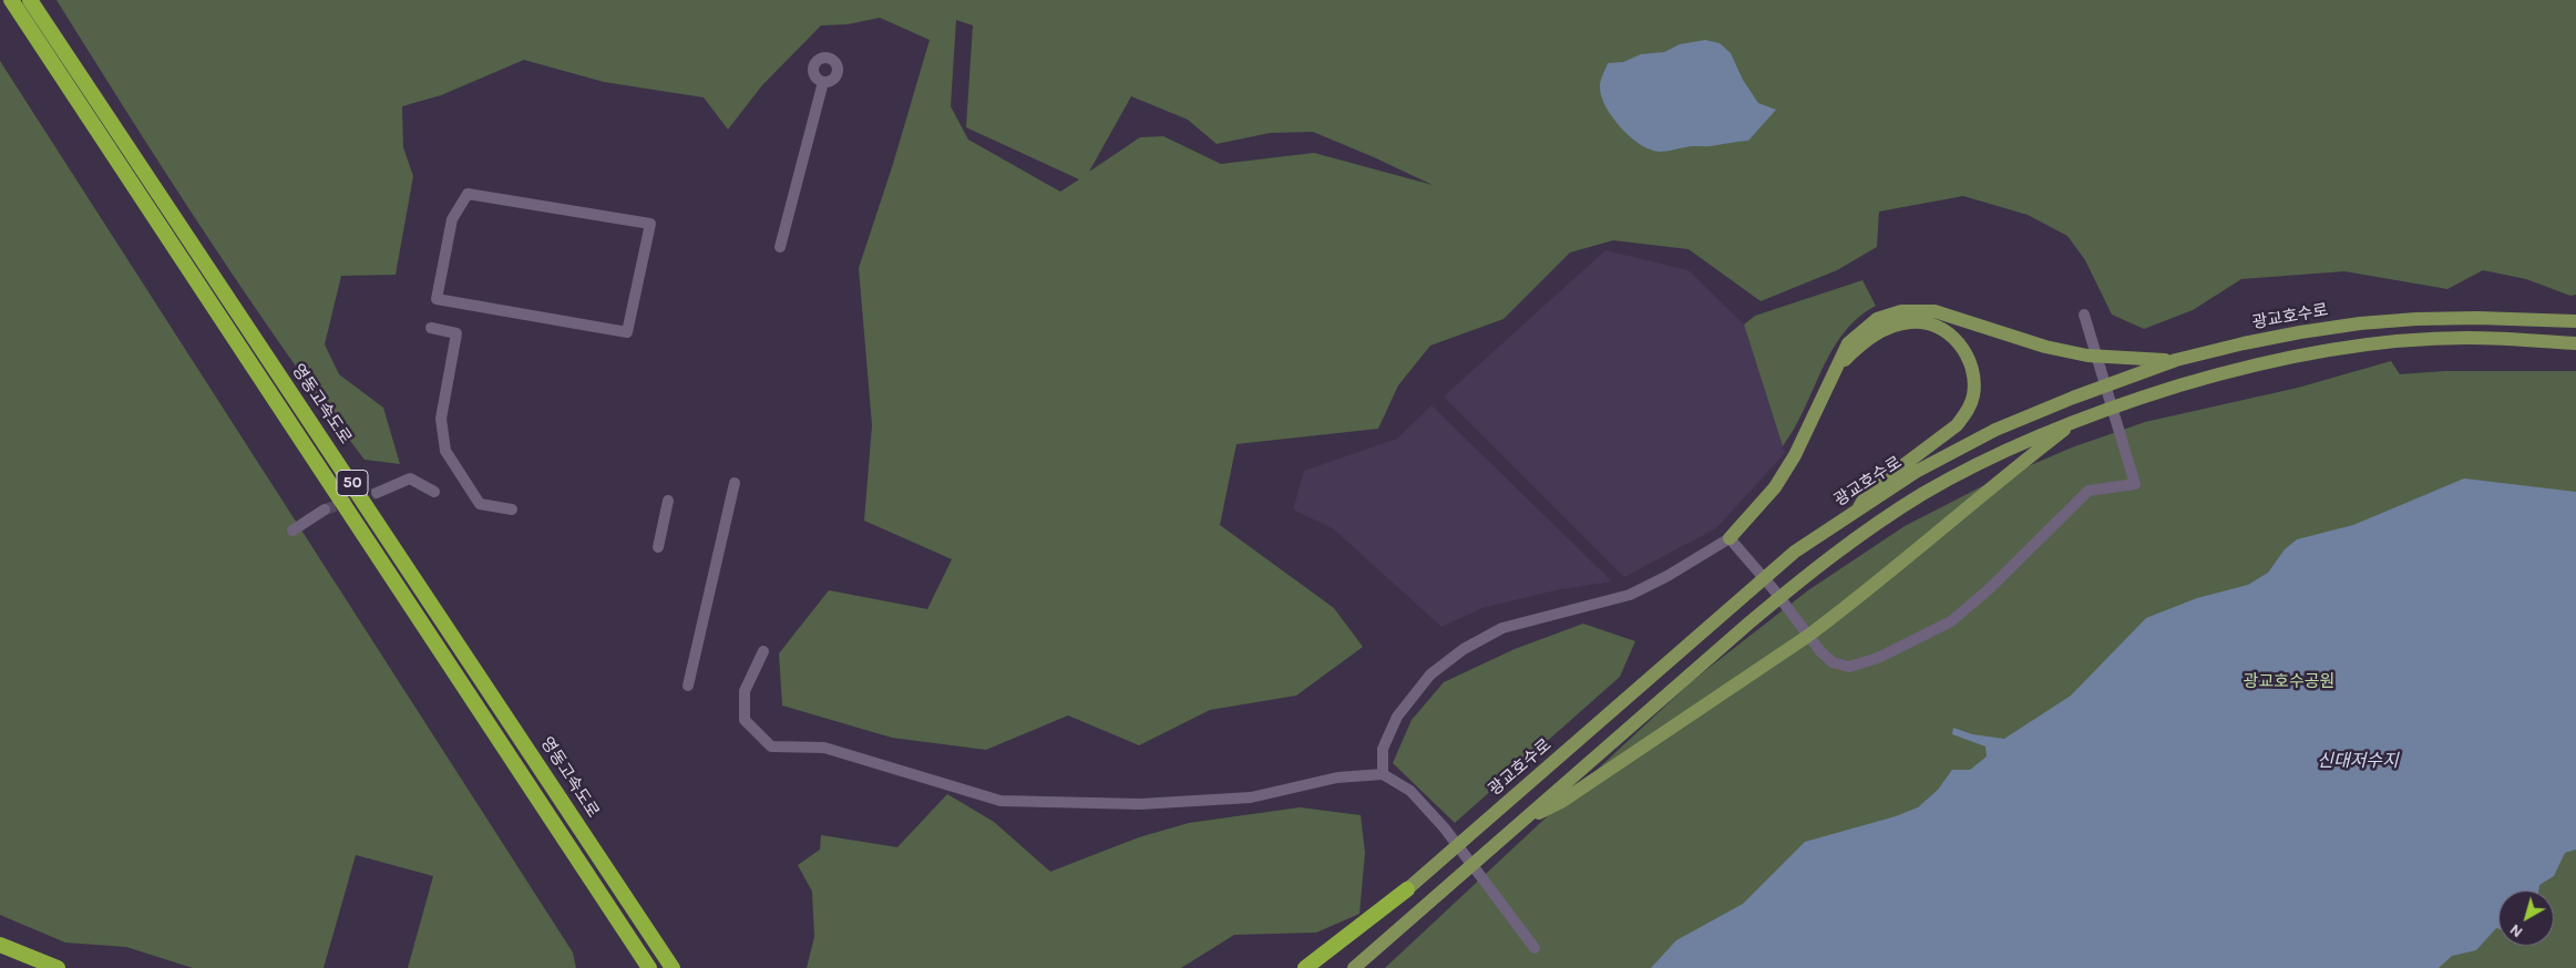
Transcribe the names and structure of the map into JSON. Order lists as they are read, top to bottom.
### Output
{
  "streets": {
    "highway": ["영동고속도로", "50"],
    "main road": ["광교호수로"]
  },
  "water": ["신대저수지"],
  "parks": ["광교호수공원"],
  "north": "bottom left"
}
